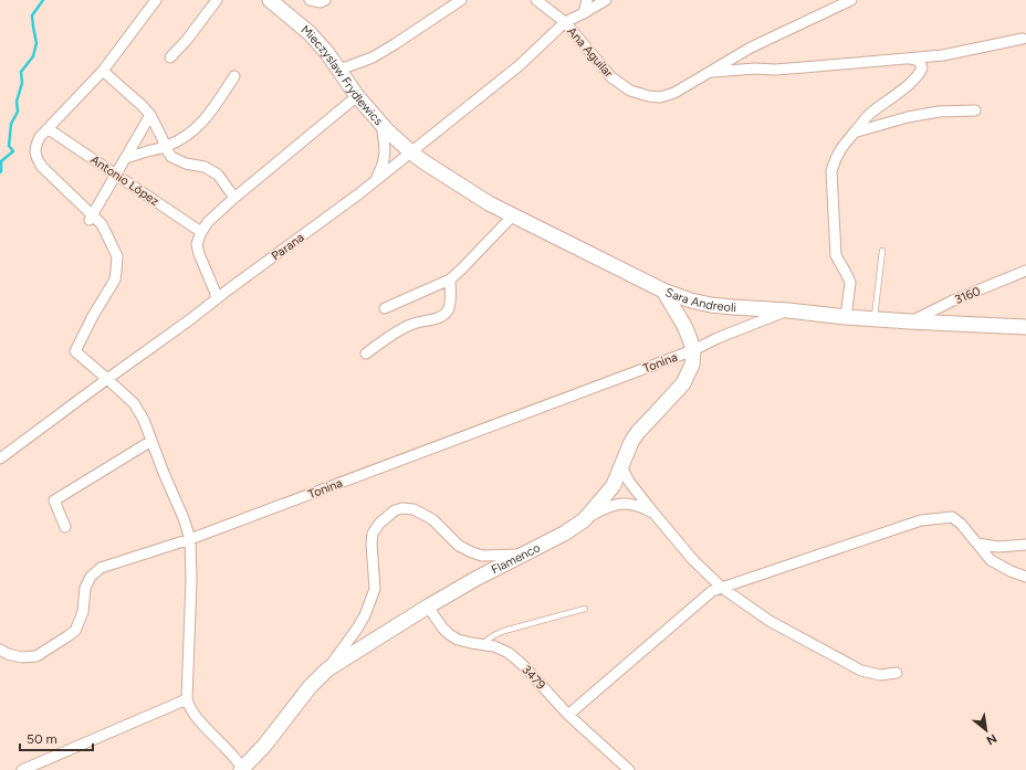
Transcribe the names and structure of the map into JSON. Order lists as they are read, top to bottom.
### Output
{
  "streets": {
    "street": [
      "Ana Aguilar",
      "Mieczyslaw Frydlewics",
      "Antonio López",
      "Parana",
      "3160",
      "Sara Andreoli",
      "Tonina",
      "Flamenco",
      "3479"
    ]
  },
  "crossings": [
    ["Ana Aguilar", "Parana"],
    ["Mieczyslaw Frydlewics", "Parana"],
    ["Mieczyslaw Frydlewics", "Sara Andreoli"],
    ["Parana", "Sara Andreoli"],
    ["3160", "Sara Andreoli"],
    ["Sara Andreoli", "Tonina"],
    ["Tonina", "Flamenco"],
    ["Flamenco", "3479"]
  ],
  "scale_bar": "50 m",
  "north": "bottom right"
}
